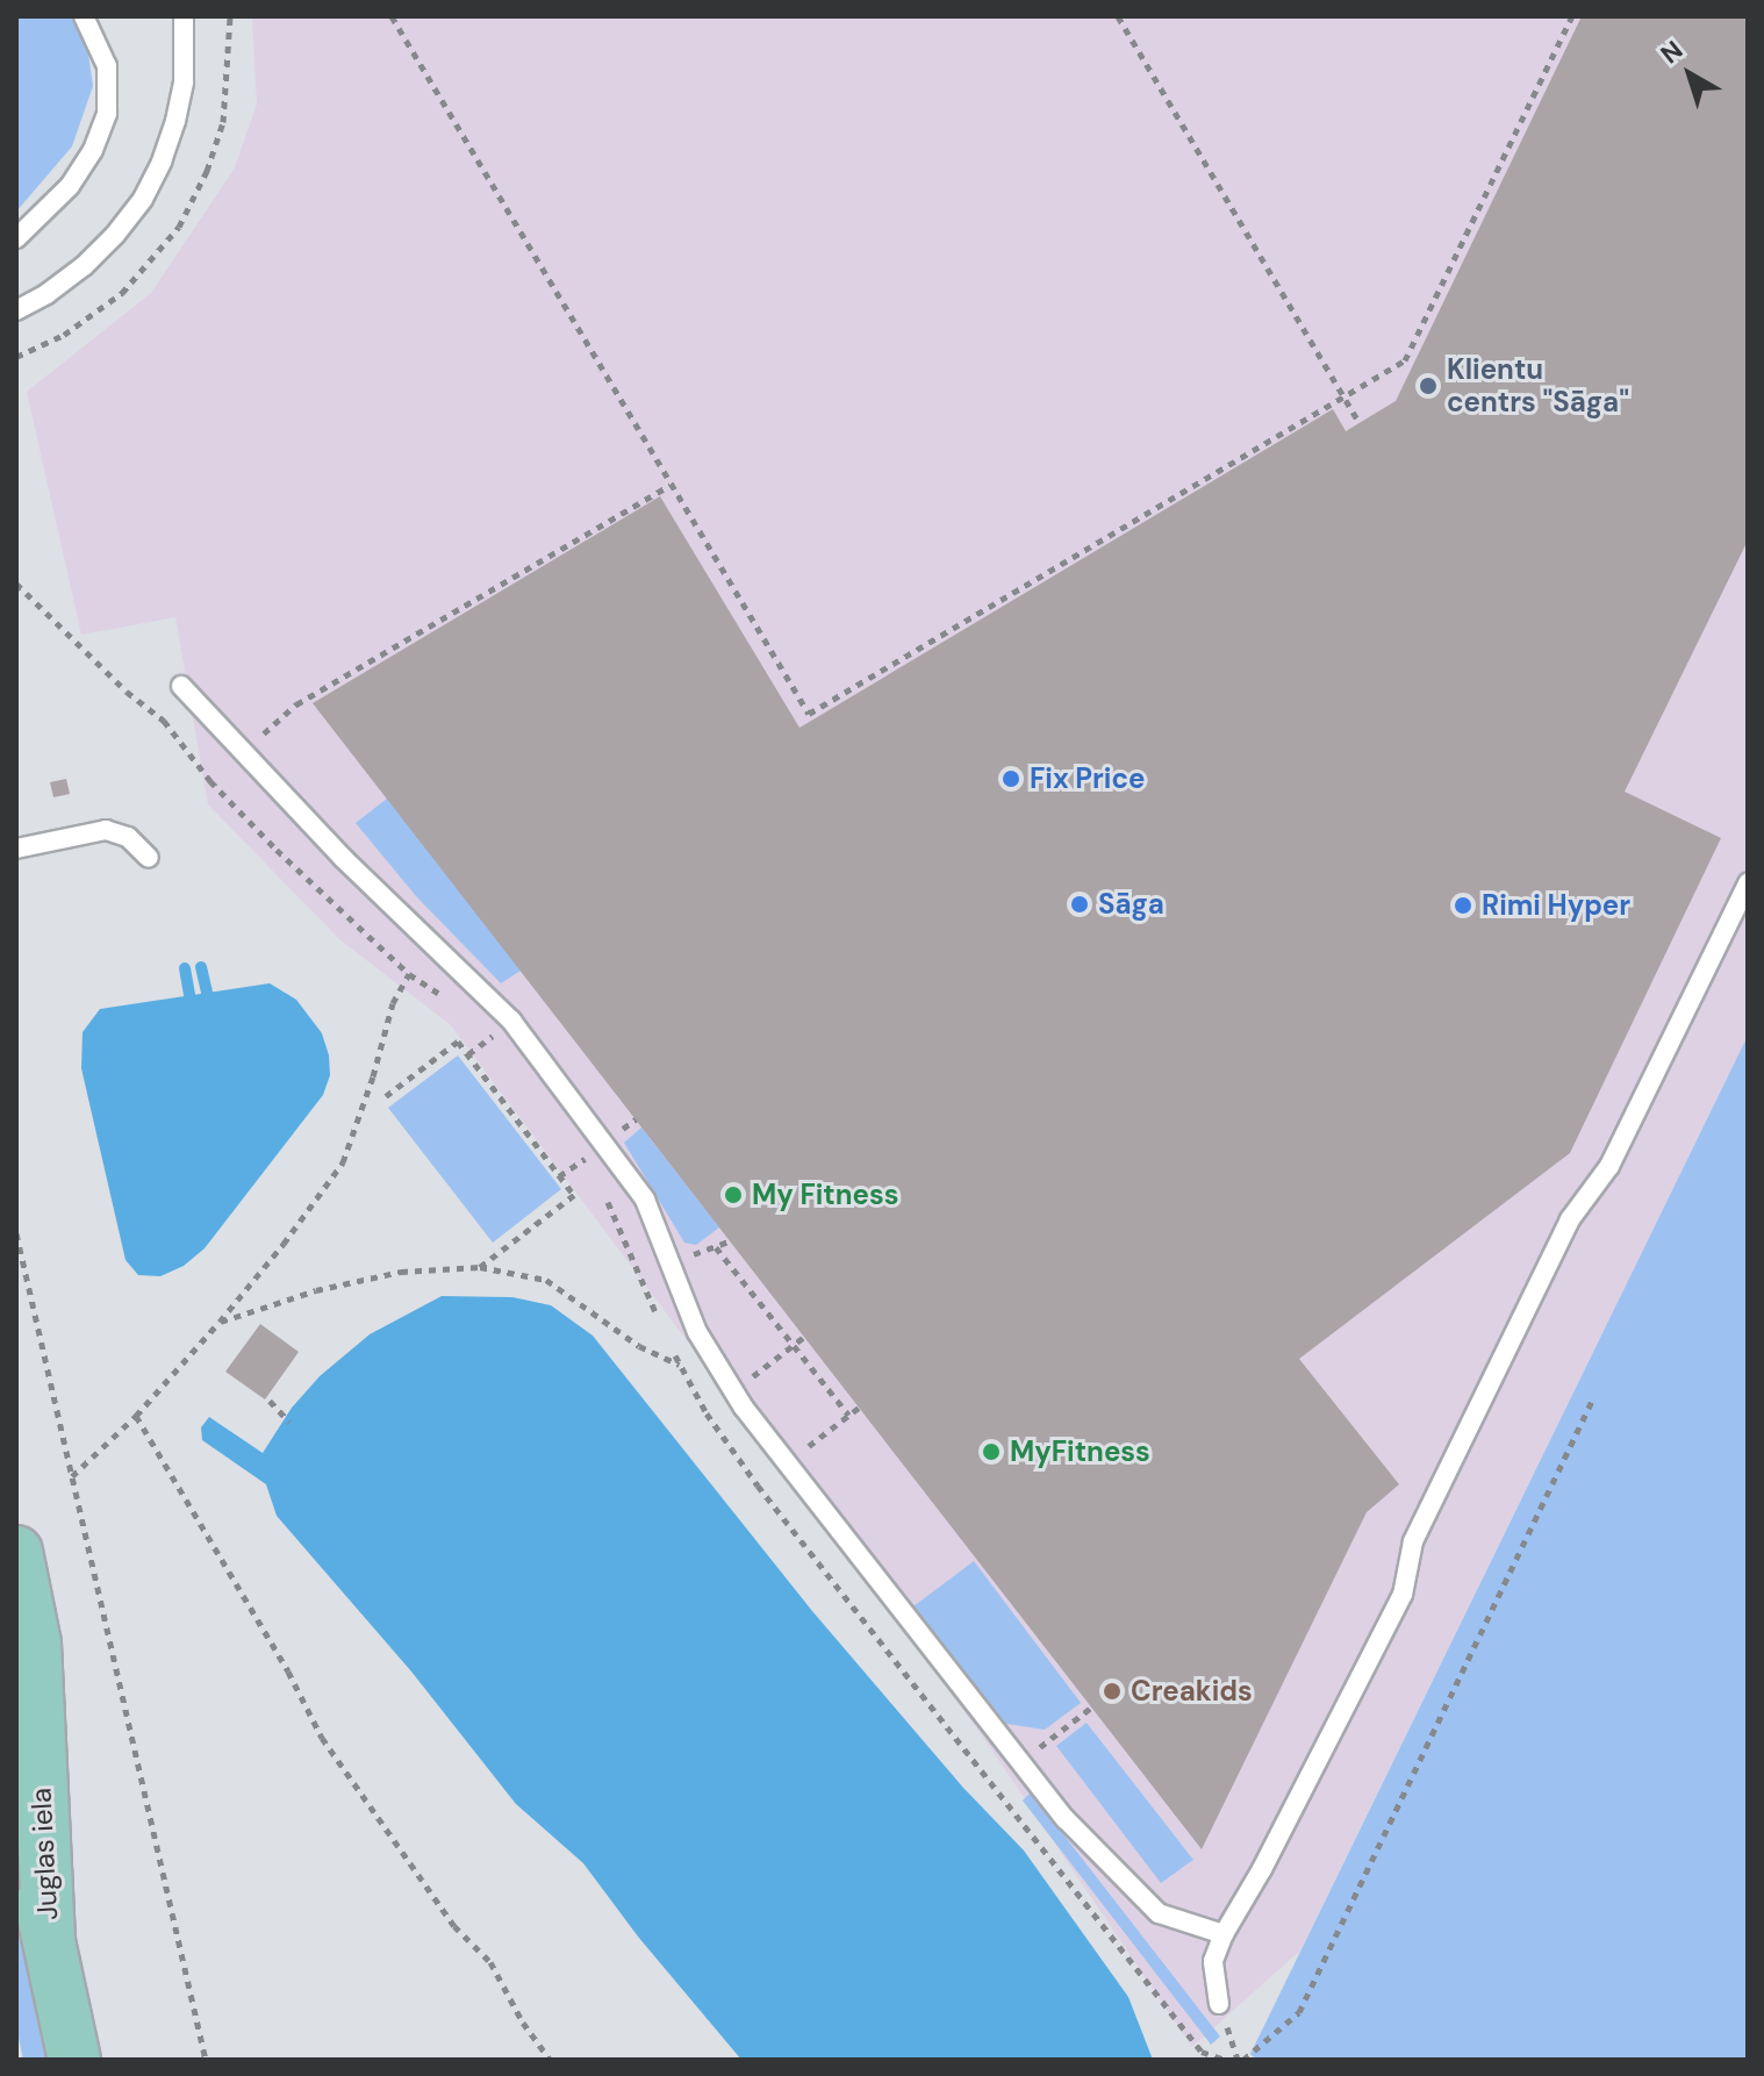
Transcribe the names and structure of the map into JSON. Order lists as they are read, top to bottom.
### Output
{
  "streets": {
    "main road": ["Juglas iela"]
  },
  "places": [
    "Klientu centrs \"Sāga\"",
    "Fix Price",
    "Sāga",
    "Rimi Hyper",
    "My Fitness",
    "MyFitness",
    "Creakids"
  ],
  "north": "top left"
}
